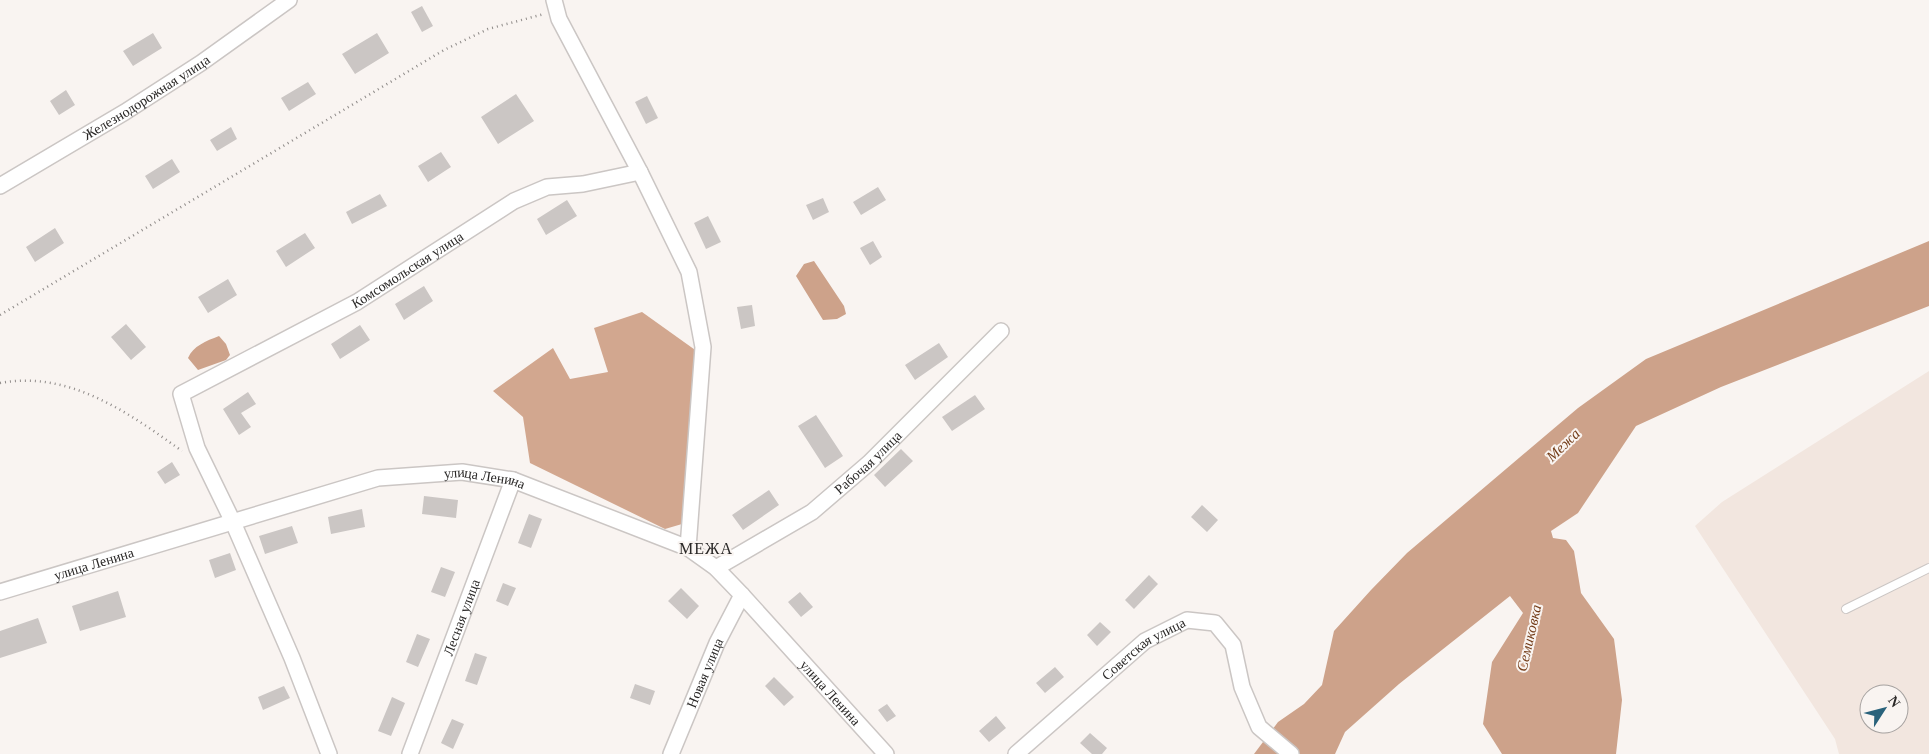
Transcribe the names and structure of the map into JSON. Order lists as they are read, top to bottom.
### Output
{
  "streets": {
    "street": [
      "Железнодорожная улица",
      "Комсомольская улица",
      "Рабочая улица",
      "улица Ленина",
      "Лесная улица",
      "Советская улица",
      "Новая улица"
    ]
  },
  "crossings": [
    ["Комсомольская улица", "улица Ленина"],
    ["Рабочая улица", "улица Ленина"],
    ["улица Ленина", "Лесная улица"],
    ["улица Ленина", "Новая улица"]
  ],
  "districts": ["МЕЖА"],
  "water": ["Межа", "Семиковка"],
  "north": "top right"
}
